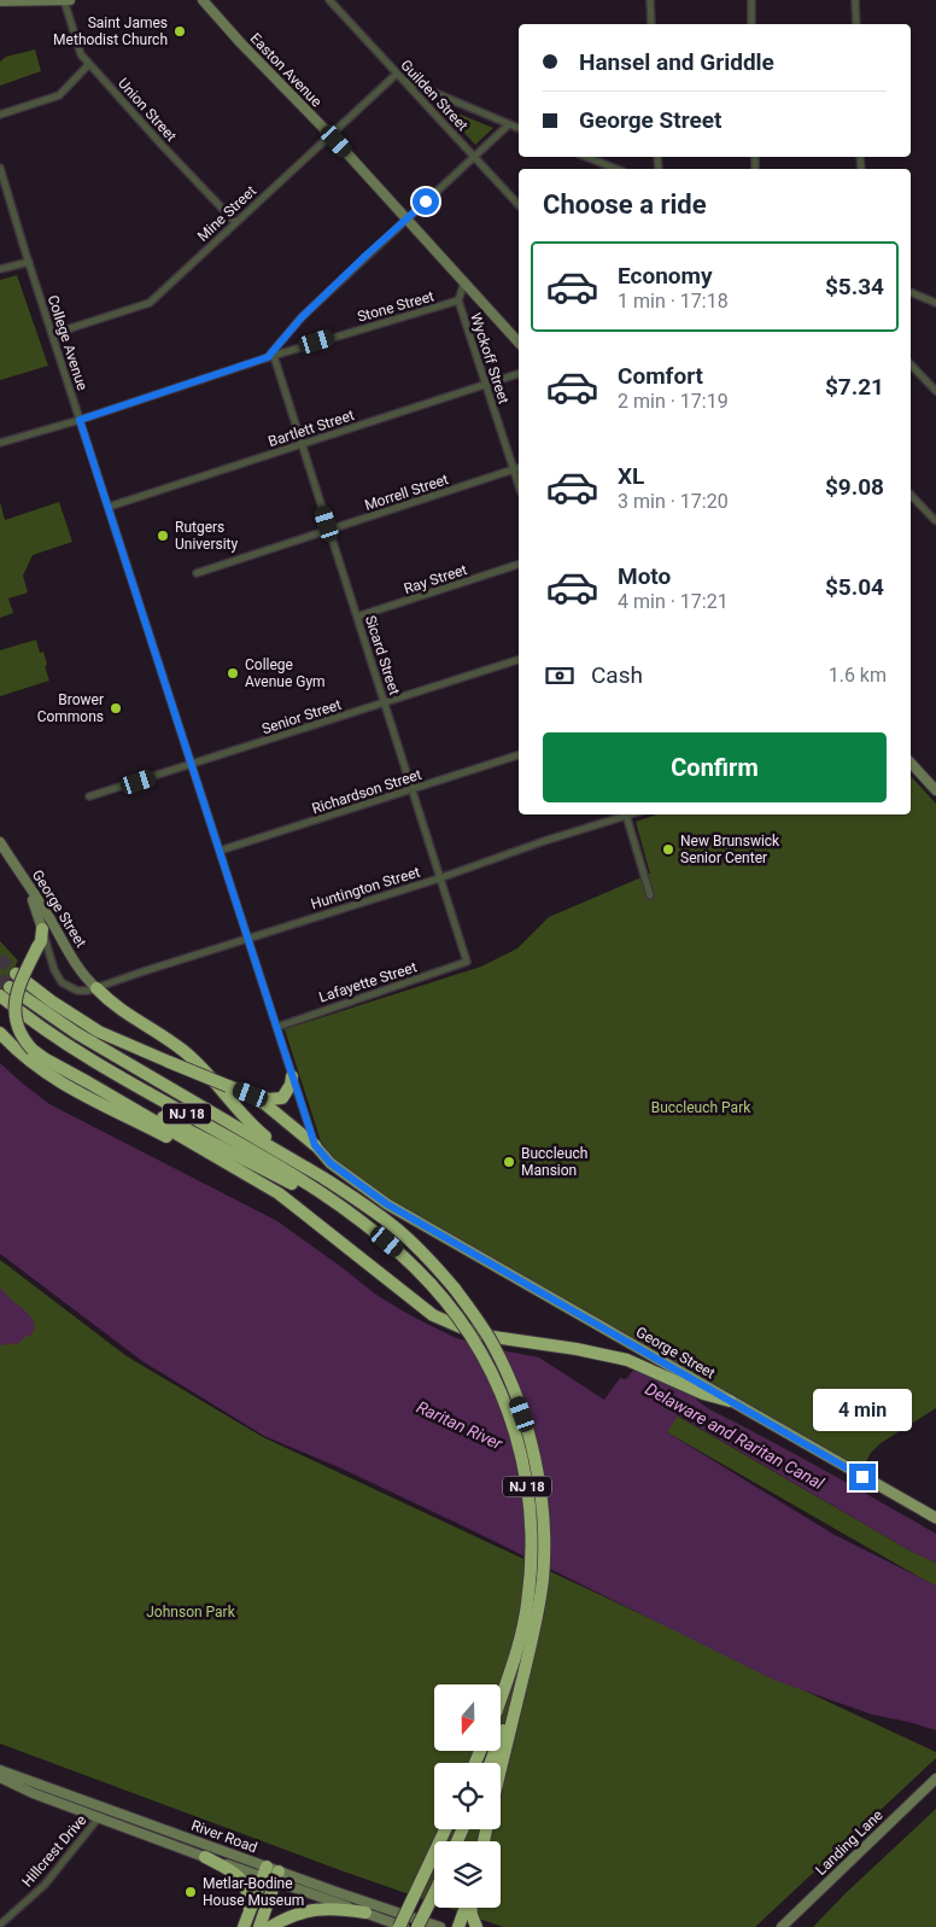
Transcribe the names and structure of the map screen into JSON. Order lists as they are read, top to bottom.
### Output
{
  "streets": {
    "highway": ["NJ 18"],
    "main road": ["George Street"],
    "street": [
      "Easton Avenue",
      "Guilden Street",
      "Union Street",
      "Mine Street",
      "Stone Street",
      "College Avenue",
      "Wyckoff Street",
      "Bartlett Street",
      "Morrell Street",
      "Ray Street",
      "Sicard Street",
      "Senior Street",
      "Richardson Street",
      "Huntington Street",
      "Lafayette Street",
      "River Road",
      "Landing Lane",
      "Hillcrest Drive"
    ]
  },
  "crossings": [
    ["Easton Avenue", "Mine Street"],
    ["Guilden Street", "Mine Street"],
    ["Union Street", "Mine Street"],
    ["Mine Street", "College Avenue"],
    ["Stone Street", "College Avenue"],
    ["Stone Street", "Wyckoff Street"],
    ["Stone Street", "Sicard Street"],
    ["College Avenue", "Bartlett Street"],
    ["College Avenue", "Senior Street"],
    ["College Avenue", "Richardson Street"],
    ["College Avenue", "Huntington Street"],
    ["College Avenue", "George Street"],
    ["College Avenue", "Lafayette Street"],
    ["Wyckoff Street", "Bartlett Street"],
    ["Wyckoff Street", "Morrell Street"],
    ["Bartlett Street", "Sicard Street"],
    ["Morrell Street", "Sicard Street"],
    ["Ray Street", "Sicard Street"],
    ["Sicard Street", "Senior Street"],
    ["Sicard Street", "Richardson Street"],
    ["Sicard Street", "Huntington Street"],
    ["Sicard Street", "Lafayette Street"],
    ["Huntington Street", "George Street"],
    ["River Road", "Hillcrest Drive"]
  ],
  "water": ["Raritan River", "Delaware and Raritan Canal"],
  "parks": ["Buccleuch Park", "Johnson Park"],
  "places": [
    "Saint James Methodist Church",
    "Rutgers University",
    "College Avenue Gym",
    "Brower Commons",
    "New Brunswick Senior Center",
    "Buccleuch Mansion",
    "Metlar-Bodine House Museum"
  ],
  "north": "bottom",
  "page": {
    "banner": ["Hansel and Griddle", "George Street"],
    "heading": "Choose a ride",
    "list": [
      {
        "name": "Economy",
        "note": "1 min · 17:18",
        "value": "$5.34"
      },
      {
        "name": "Comfort",
        "note": "2 min · 17:19",
        "value": "$7.21"
      },
      {
        "name": "XL",
        "note": "3 min · 17:20",
        "value": "$9.08"
      },
      {
        "name": "Moto",
        "note": "4 min · 17:21",
        "value": "$5.04"
      }
    ],
    "pay": ["Cash", "1.6 km"],
    "buttons": "Confirm",
    "bubble": "4 min"
  }
}
